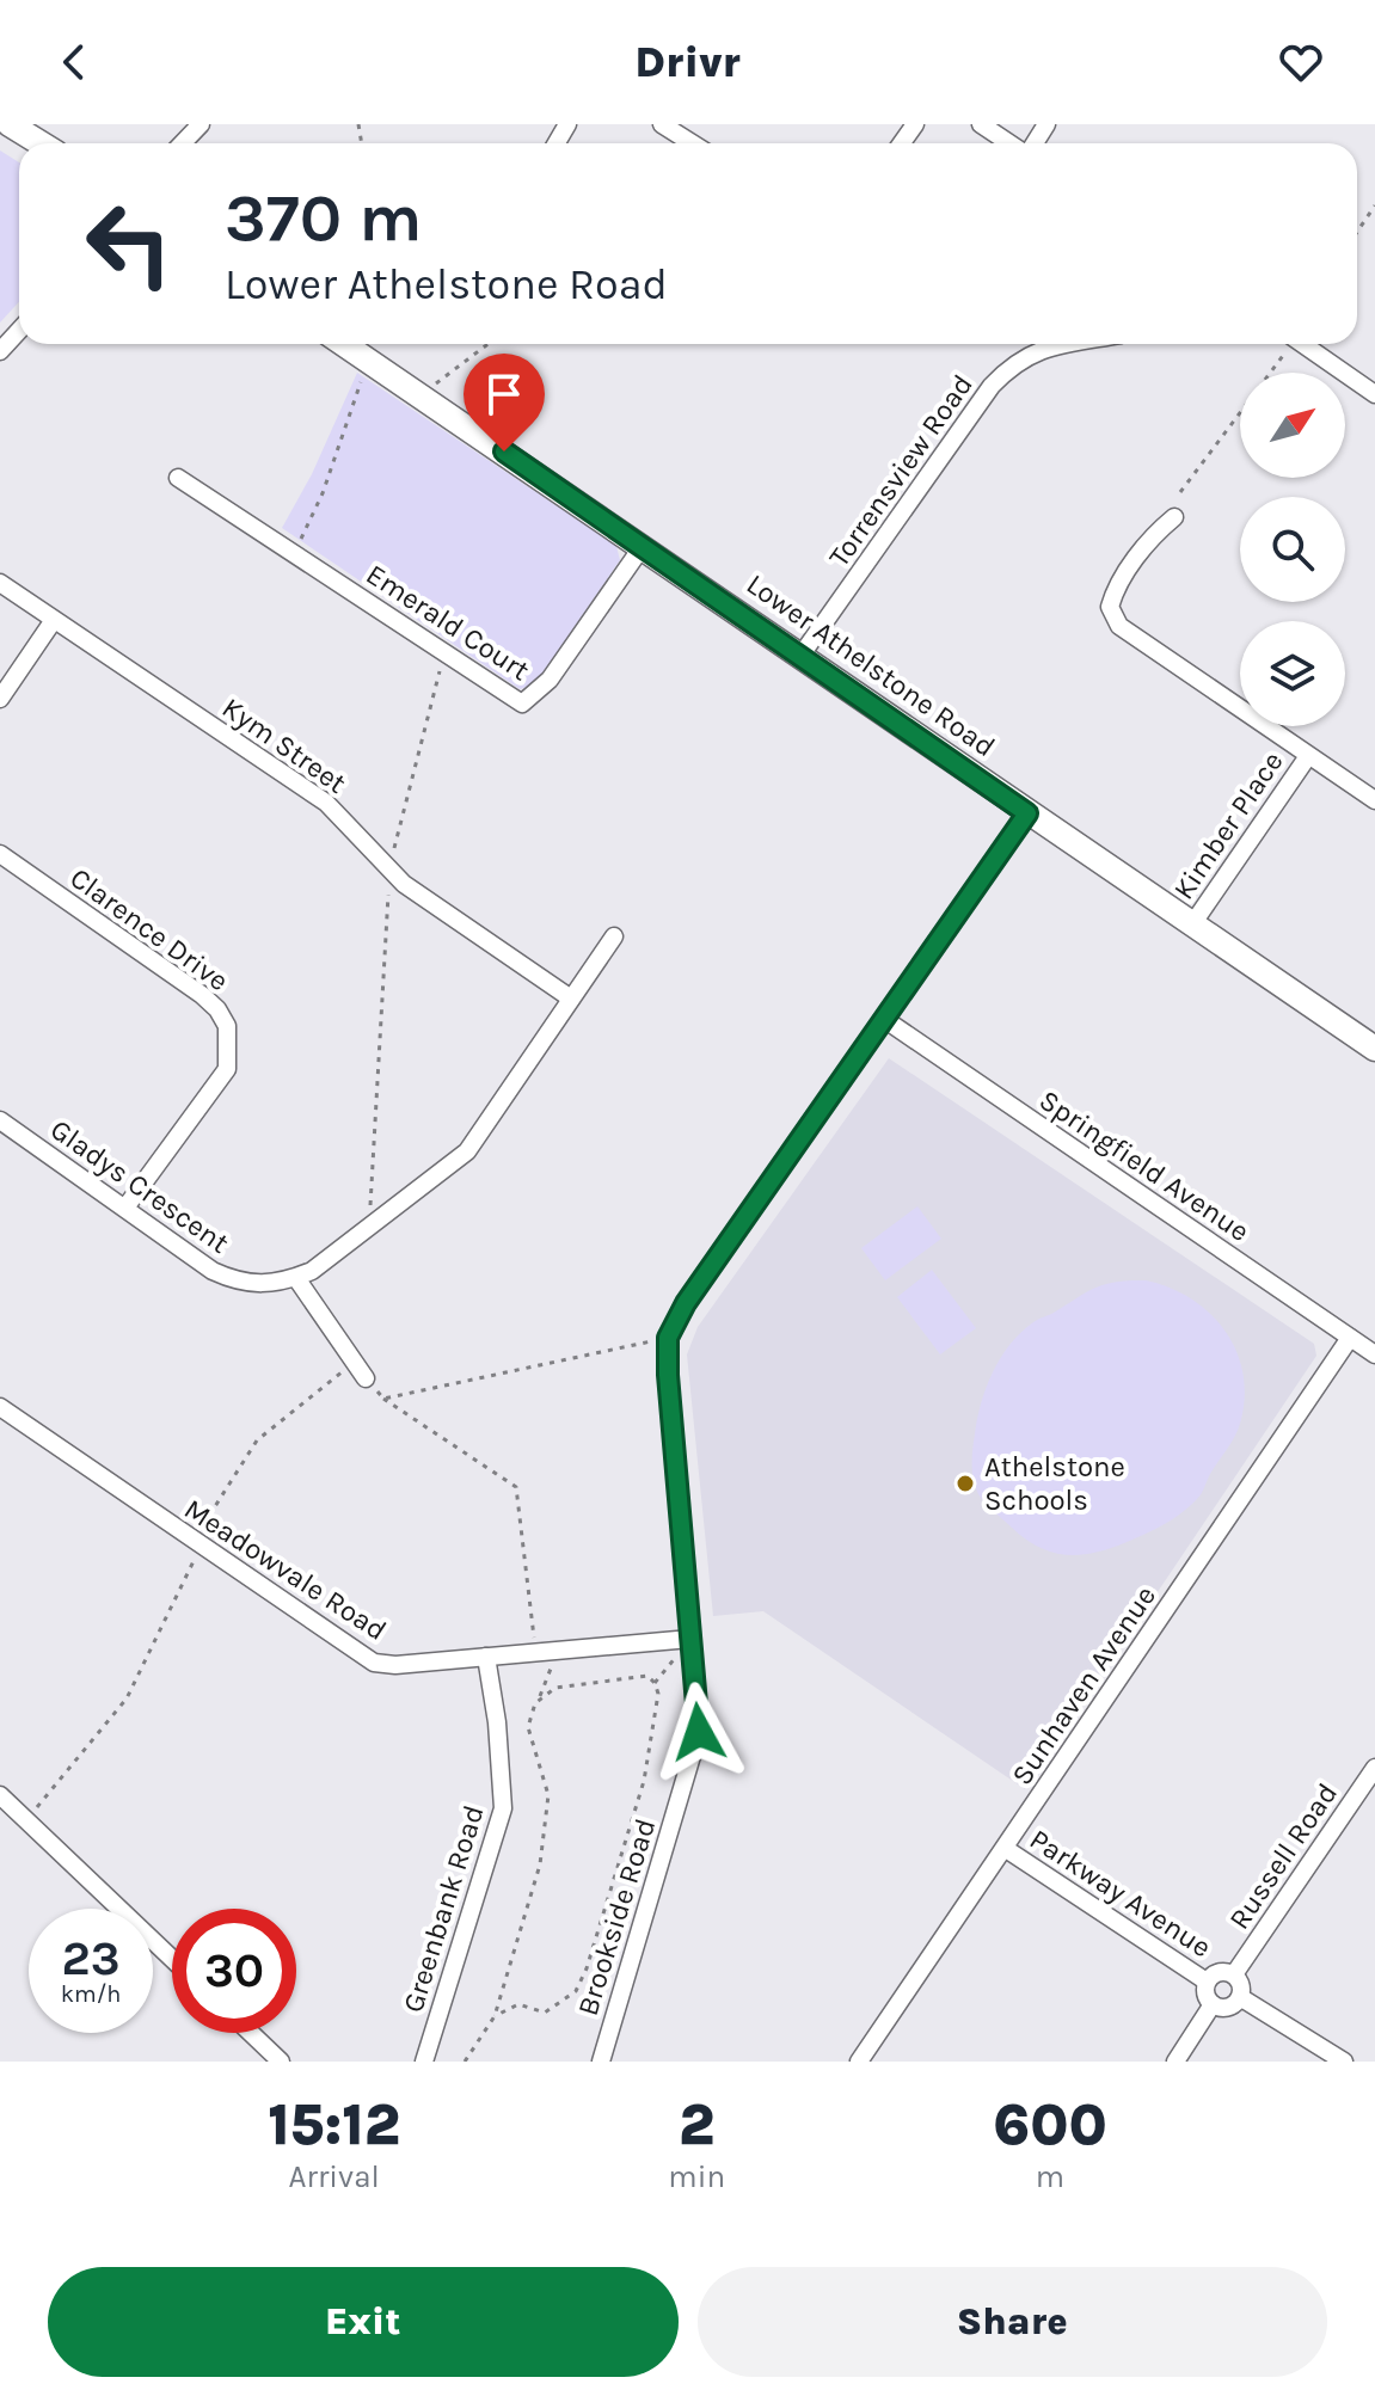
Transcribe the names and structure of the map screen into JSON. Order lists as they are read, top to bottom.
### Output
{
  "streets": {
    "street": [
      "Torrensview Road",
      "Emerald Court",
      "Lower Athelstone Road",
      "Kym Street",
      "Kimber Place",
      "Clarence Drive",
      "Springfield Avenue",
      "Gladys Crescent",
      "Meadowvale Road",
      "Sunhaven Avenue",
      "Russell Road",
      "Parkway Avenue",
      "Greenbank Road",
      "Brookside Road"
    ]
  },
  "crossings": [
    ["Torrensview Road", "Lower Athelstone Road"],
    ["Emerald Court", "Lower Athelstone Road"],
    ["Lower Athelstone Road", "Kimber Place"],
    ["Lower Athelstone Road", "Brookside Road"],
    ["Kym Street", "Gladys Crescent"],
    ["Clarence Drive", "Gladys Crescent"],
    ["Springfield Avenue", "Sunhaven Avenue"],
    ["Springfield Avenue", "Brookside Road"],
    ["Meadowvale Road", "Greenbank Road"],
    ["Meadowvale Road", "Brookside Road"],
    ["Sunhaven Avenue", "Parkway Avenue"],
    ["Russell Road", "Parkway Avenue"]
  ],
  "places": ["Athelstone Schools"],
  "north": "top right",
  "page": {
    "header": "Drivr",
    "turn": ["370 m", "Lower Athelstone Road"],
    "speed": "23 km/h",
    "limit": "30",
    "eta": [
      "15:12",
      "Arrival",
      "2",
      "min",
      "600",
      "m"
    ],
    "buttons": ["Exit", "Share"]
  }
}
